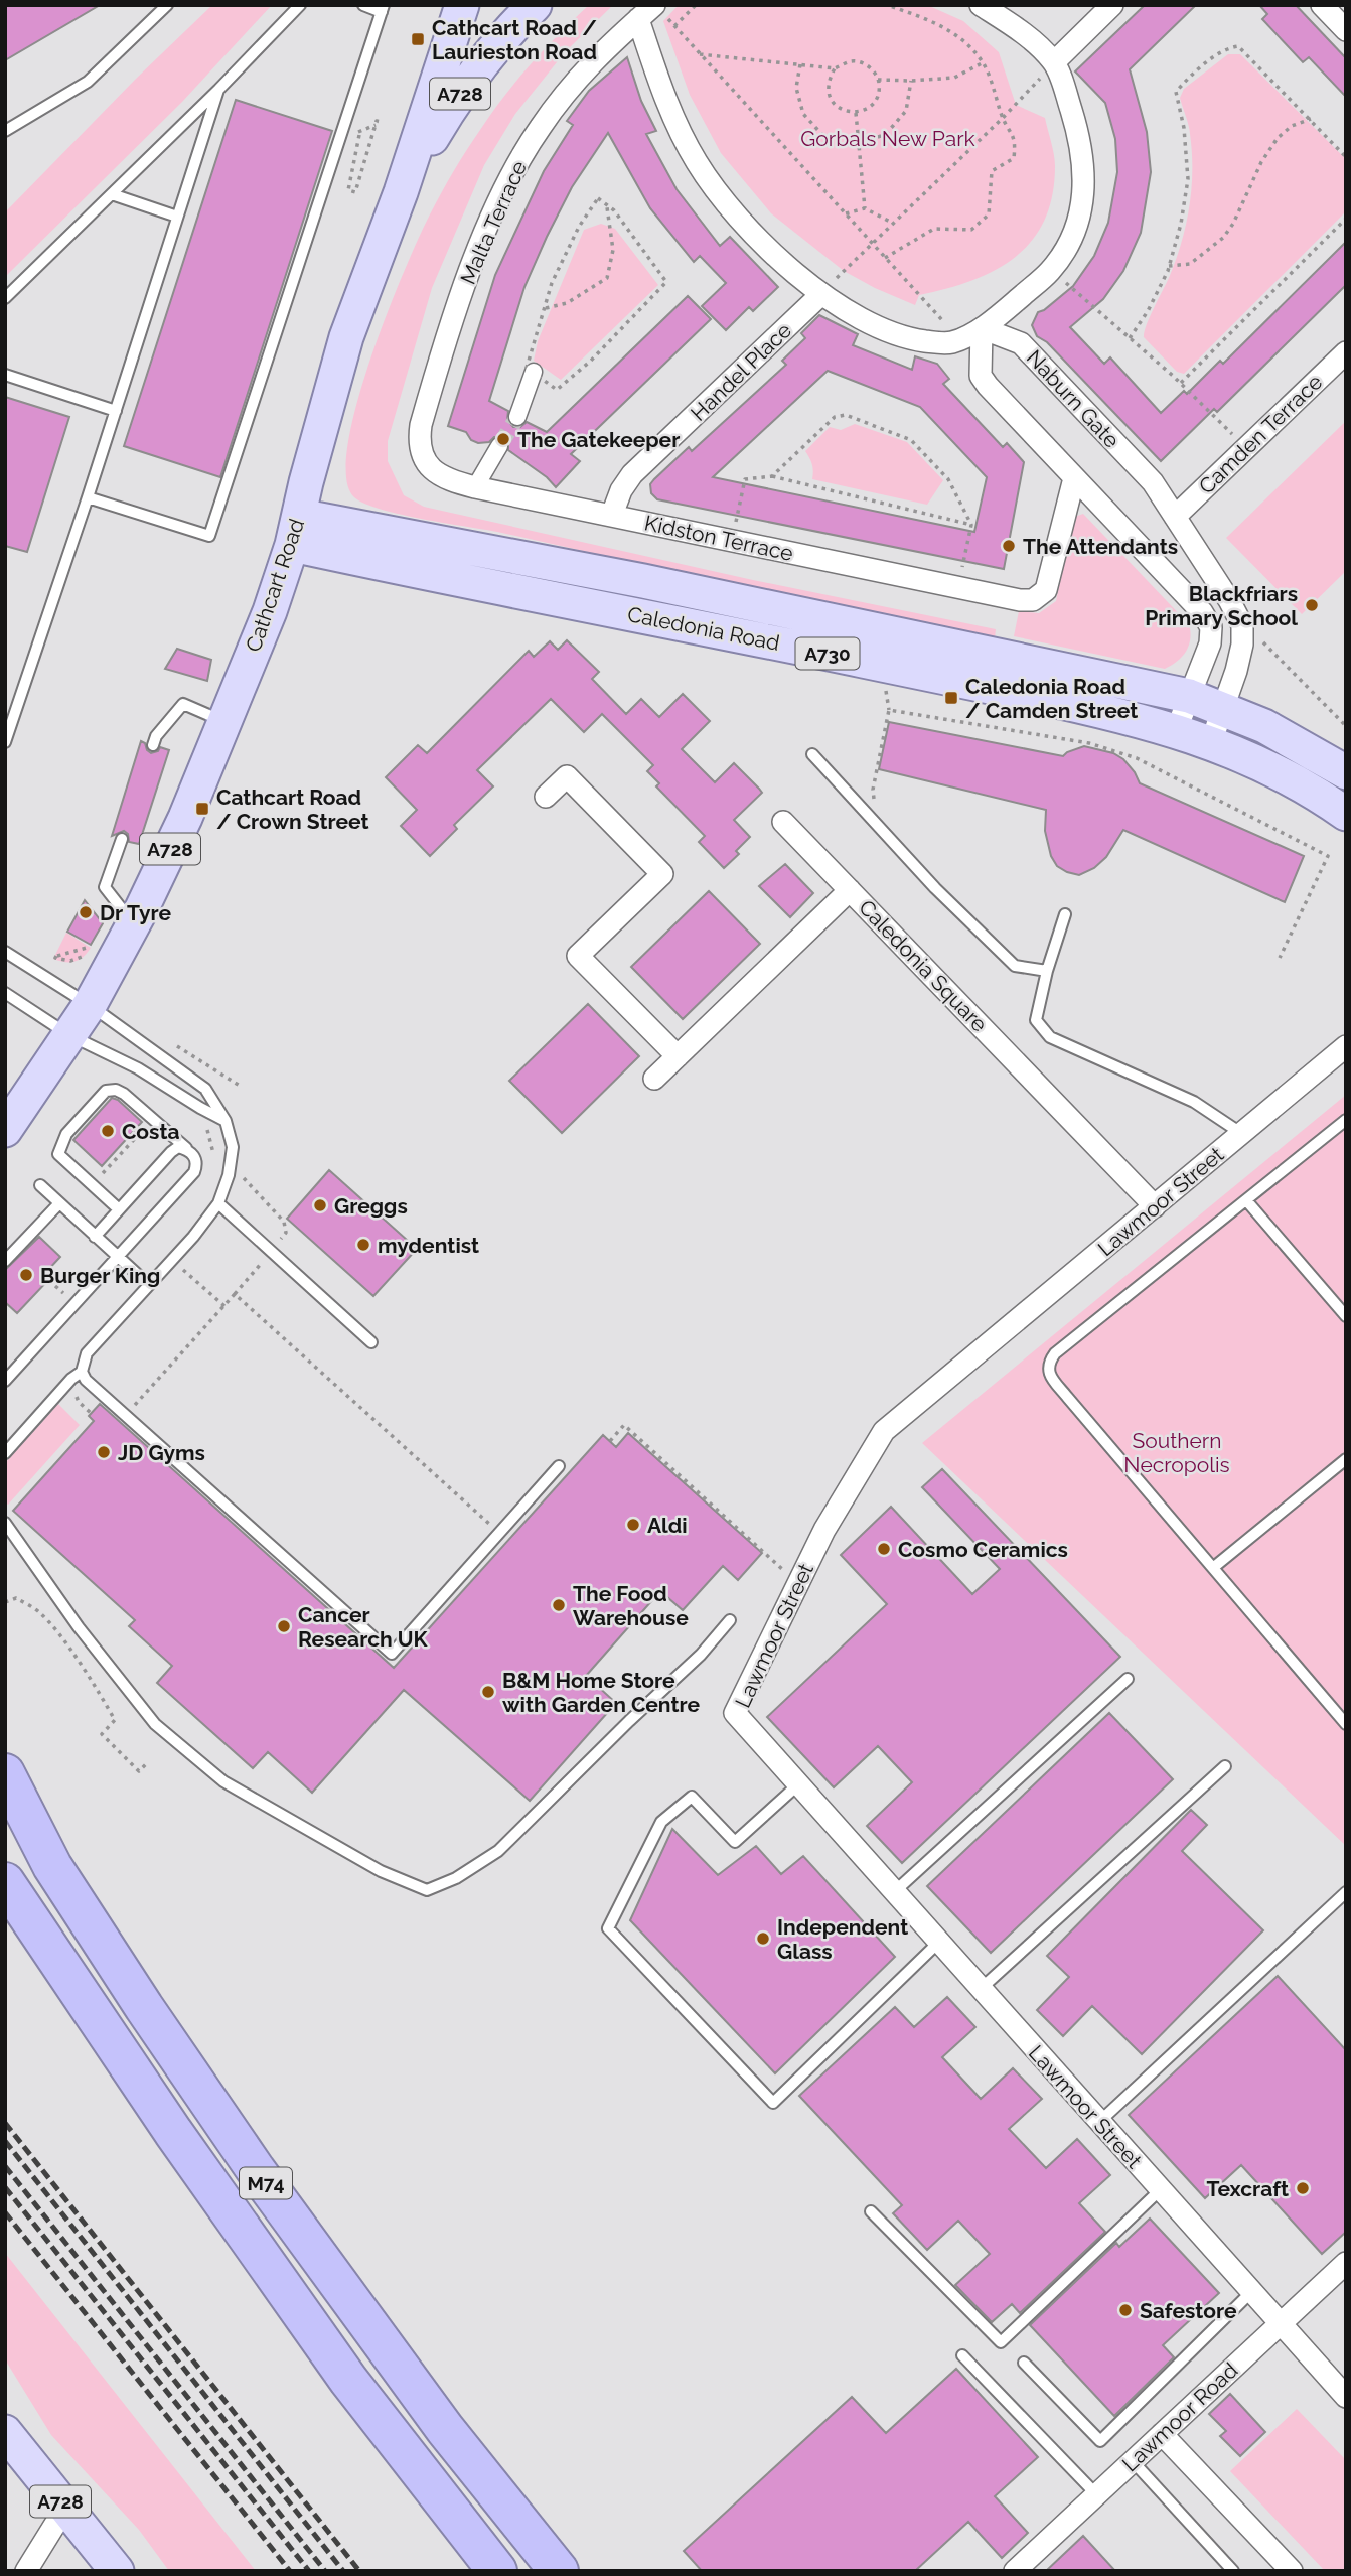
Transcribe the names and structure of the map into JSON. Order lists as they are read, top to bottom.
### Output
{
  "streets": {
    "highway": ["M74"],
    "main road": [
      "A728",
      "Cathcart Road",
      "Caledonia Road",
      "A730"
    ],
    "street": [
      "Malta Terrace",
      "Handel Place",
      "Naburn Gate",
      "Camden Terrace",
      "Kidston Terrace",
      "Caledonia Square",
      "Lawmoor Street",
      "Lawmoor Road"
    ]
  },
  "crossings": [
    ["A728", "Cathcart Road"],
    ["Malta Terrace", "Kidston Terrace"],
    ["Handel Place", "Kidston Terrace"],
    ["Naburn Gate", "Camden Terrace"],
    ["Cathcart Road", "Caledonia Road"],
    ["Caledonia Square", "Lawmoor Street"],
    ["Lawmoor Street", "Lawmoor Road"]
  ],
  "parks": ["Gorbals New Park", "Southern Necropolis"],
  "places": {
    "transit": ["Cathcart Road / Laurieston Road", "Caledonia Road / Camden Street", "Cathcart Road / Crown Street"],
    "other": [
      "The Gatekeeper",
      "The Attendants",
      "Blackfriars Primary School",
      "Dr Tyre",
      "Costa",
      "Greggs",
      "mydentist",
      "Burger King",
      "JD Gyms",
      "Aldi",
      "Cosmo Ceramics",
      "The Food Warehouse",
      "Cancer Research UK",
      "B&M Home Store with Garden Centre",
      "Independent Glass",
      "Texcraft",
      "Safestore"
    ]
  }
}
